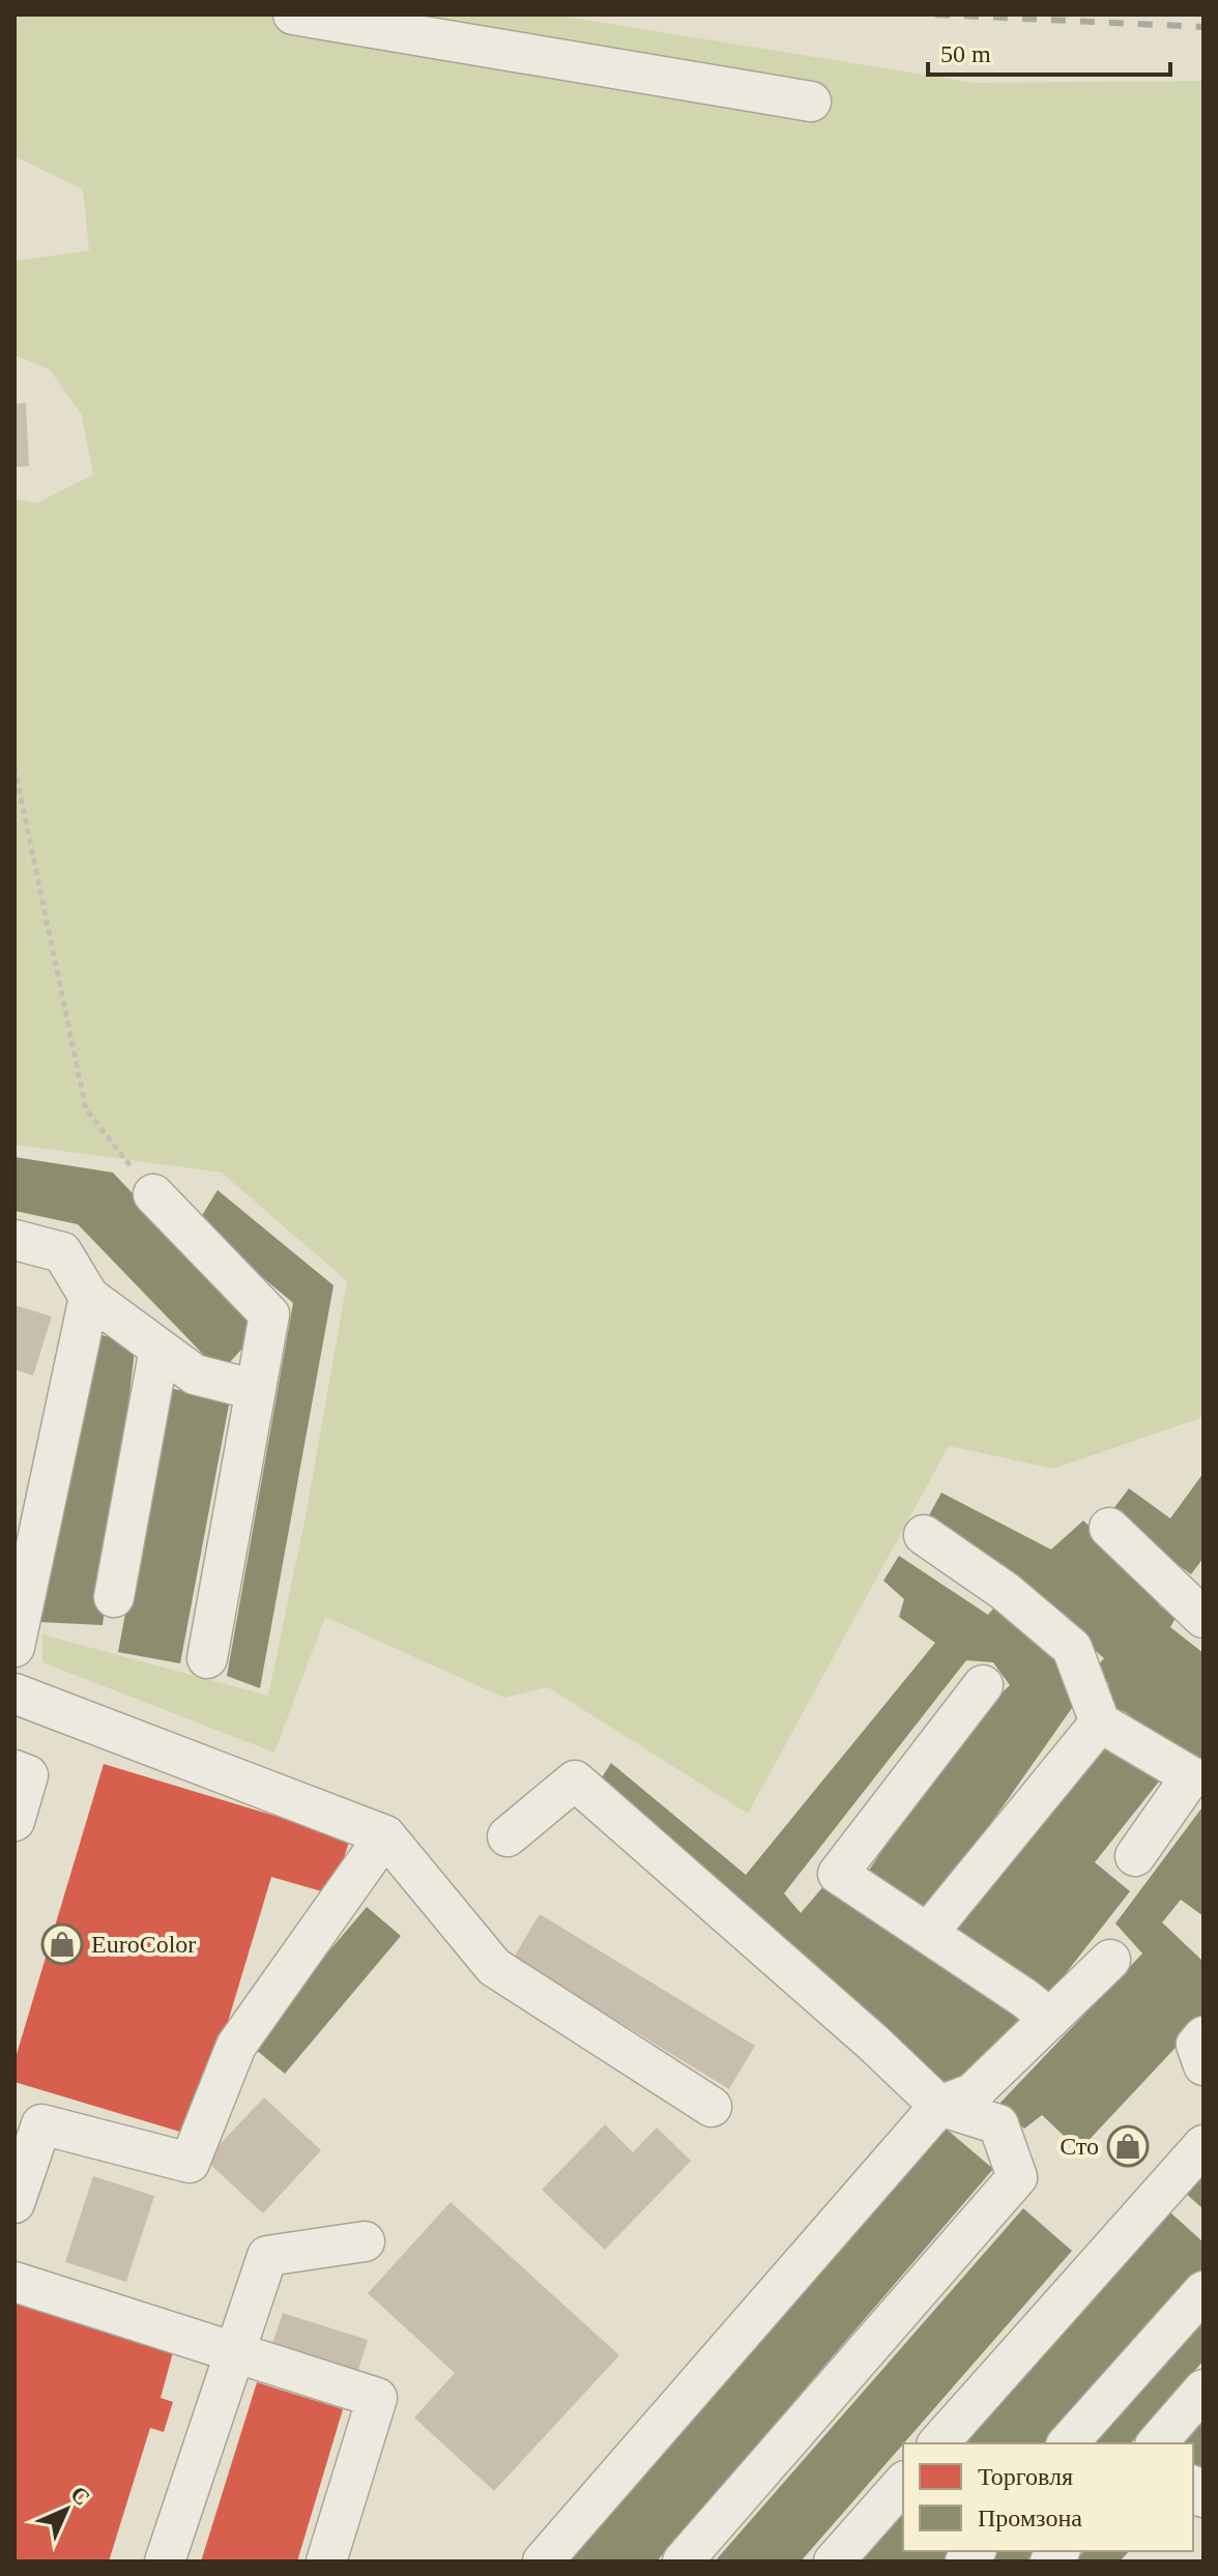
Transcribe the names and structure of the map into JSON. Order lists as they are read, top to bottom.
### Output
{
  "places": {
    "shop": ["EuroColor", "Сто"]
  },
  "legend": ["Торговля", "Промзона"],
  "scale_bar": "50 m",
  "north": "top right"
}
